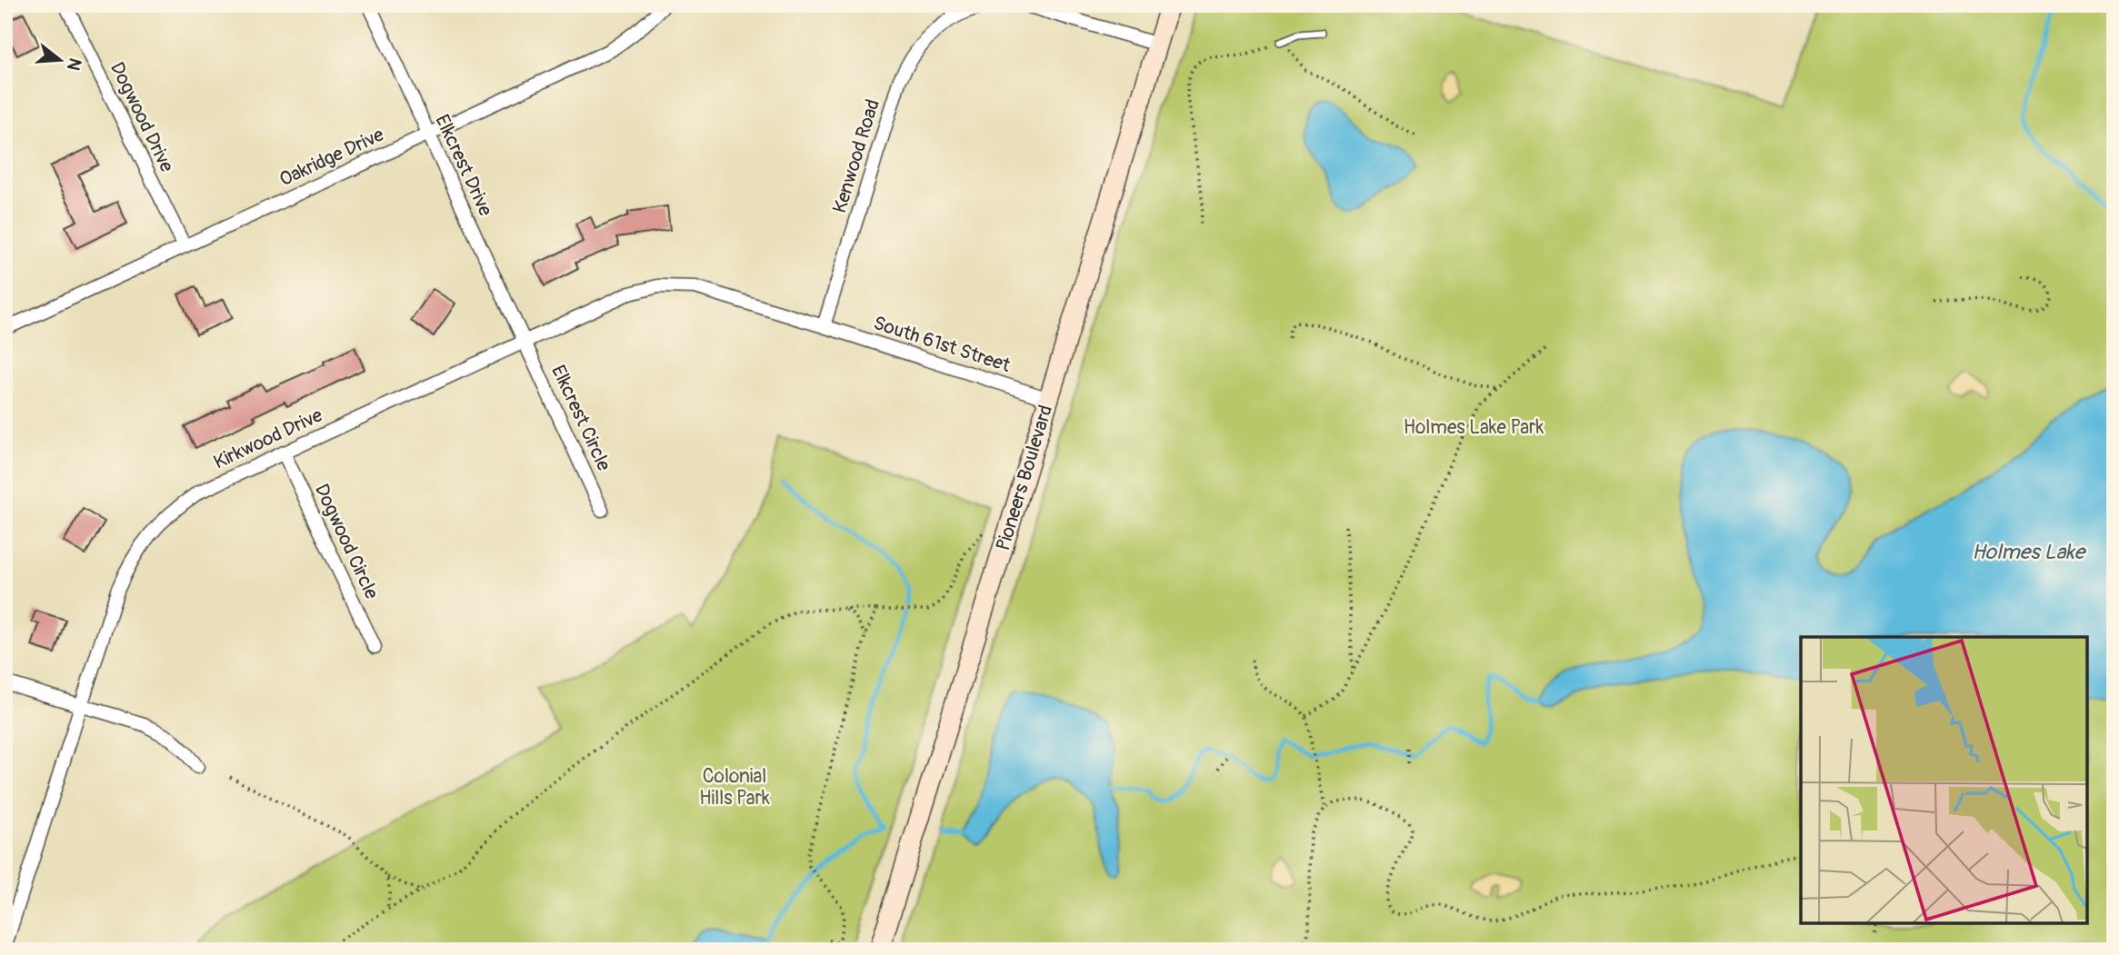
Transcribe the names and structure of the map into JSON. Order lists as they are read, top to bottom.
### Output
{
  "streets": {
    "main road": ["Pioneers Boulevard"],
    "street": [
      "Dogwood Drive",
      "Kenwood Road",
      "Oakridge Drive",
      "Elkcrest Drive",
      "South 61st Street",
      "Elkcrest Circle",
      "Kirkwood Drive",
      "Dogwood Circle"
    ]
  },
  "crossings": [
    ["Dogwood Drive", "Oakridge Drive"],
    ["Kenwood Road", "South 61st Street"],
    ["Kenwood Road", "Kirkwood Drive"],
    ["Oakridge Drive", "Elkcrest Drive"],
    ["Elkcrest Drive", "Elkcrest Circle"],
    ["Elkcrest Drive", "Kirkwood Drive"],
    ["South 61st Street", "Kirkwood Drive"],
    ["South 61st Street", "Pioneers Boulevard"],
    ["Elkcrest Circle", "Kirkwood Drive"],
    ["Kirkwood Drive", "Dogwood Circle"]
  ],
  "water": ["Holmes Lake"],
  "parks": ["Holmes Lake Park", "Colonial Hills Park"],
  "north": "right"
}
